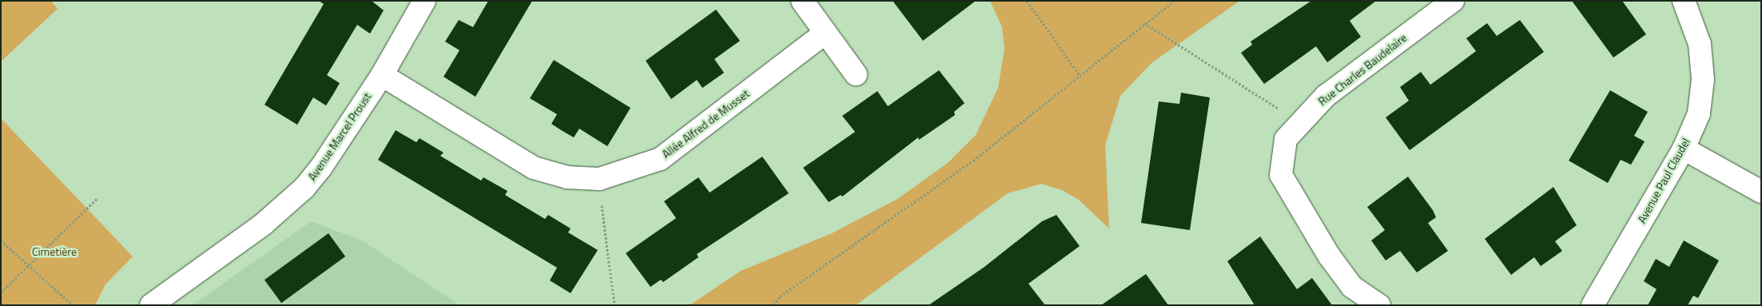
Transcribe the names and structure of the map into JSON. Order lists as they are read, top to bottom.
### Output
{
  "streets": {
    "street": [
      "Rue Charles Baudelaire",
      "Allée Alfred de Musset",
      "Avenue Marcel Proust",
      "Avenue Paul Claudel"
    ]
  },
  "crossings": [
    ["Allée Alfred de Musset", "Avenue Marcel Proust"]
  ],
  "parks": ["Cimetière"]
}
